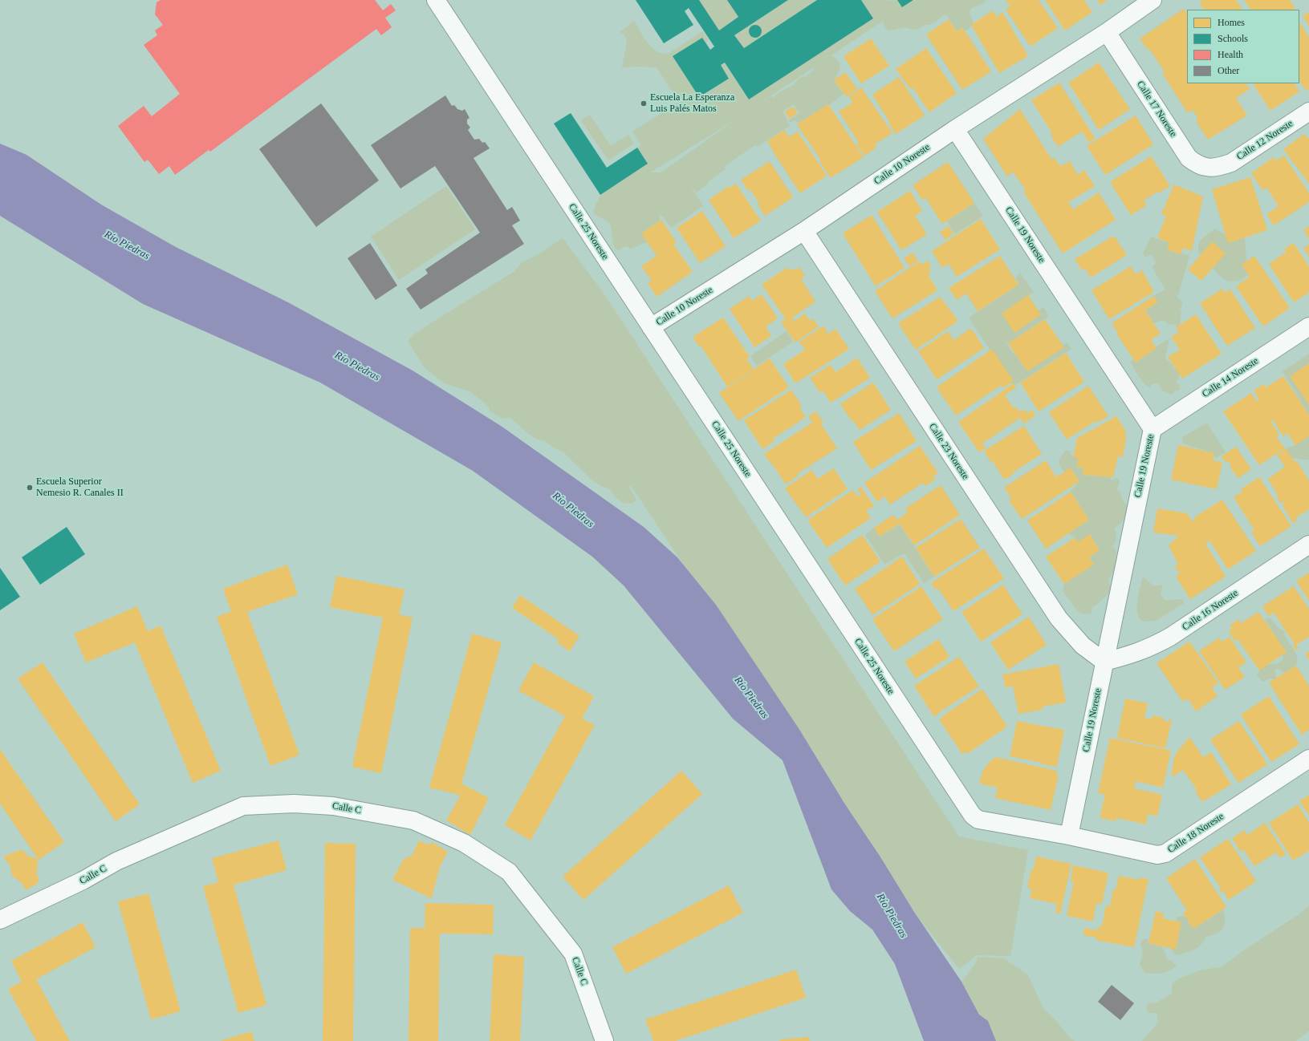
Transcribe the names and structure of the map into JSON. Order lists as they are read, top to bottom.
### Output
{
  "streets": {
    "street": [
      "Calle 17 Noreste",
      "Calle 12 Noreste",
      "Calle 10 Noreste",
      "Calle 25 Noreste",
      "Calle 19 Noreste",
      "Calle 14 Noreste",
      "Calle 23 Noreste",
      "Calle 16 Noreste",
      "Calle C",
      "Calle 18 Noreste"
    ]
  },
  "crossings": [
    ["Calle 17 Noreste", "Calle 12 Noreste"],
    ["Calle 17 Noreste", "Calle 10 Noreste"],
    ["Calle 10 Noreste", "Calle 25 Noreste"],
    ["Calle 10 Noreste", "Calle 19 Noreste"],
    ["Calle 10 Noreste", "Calle 23 Noreste"],
    ["Calle 25 Noreste", "Calle 19 Noreste"],
    ["Calle 25 Noreste", "Calle 18 Noreste"],
    ["Calle 19 Noreste", "Calle 14 Noreste"],
    ["Calle 19 Noreste", "Calle 23 Noreste"],
    ["Calle 19 Noreste", "Calle 16 Noreste"],
    ["Calle 19 Noreste", "Calle 18 Noreste"],
    ["Calle 23 Noreste", "Calle 16 Noreste"]
  ],
  "water": ["Río Piedras"],
  "places": ["Escuela La Esperanza Luis Palés Matos", "Escuela Superior Nemesio R. Canales II"],
  "legend": [
    "Homes",
    "Schools",
    "Health",
    "Other"
  ]
}
